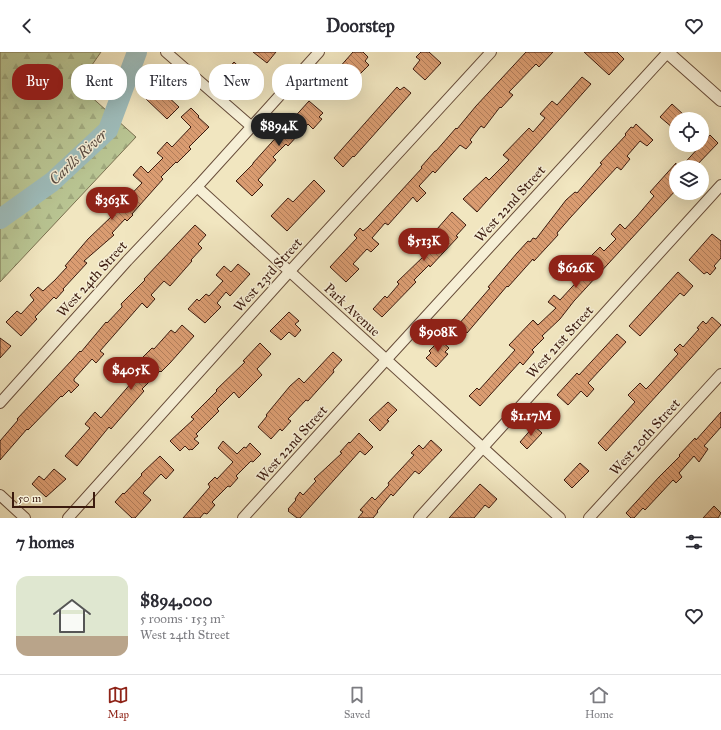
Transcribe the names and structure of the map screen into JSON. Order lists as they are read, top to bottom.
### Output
{
  "streets": {
    "street": [
      "West 22nd Street",
      "West 23rd Street",
      "West 24th Street",
      "Park Avenue",
      "West 21st Street",
      "West 20th Street"
    ]
  },
  "crossings": [
    ["West 22nd Street", "Park Avenue"],
    ["West 23rd Street", "Park Avenue"],
    ["West 24th Street", "Park Avenue"],
    ["Park Avenue", "West 21st Street"]
  ],
  "water": ["Carlls River"],
  "scale_bar": "50 m",
  "page": {
    "header": "Doorstep",
    "chip": [
      "Buy",
      "Rent",
      "Filters",
      "New",
      "Apartment"
    ],
    "price": [
      "$894K",
      "$363K",
      "$513K",
      "$626K",
      "$908K",
      "$405K",
      "$1.17M"
    ],
    "scale": "50 m",
    "heading": "7 homes",
    "list": [
      {
        "name": "$894,000",
        "note": "5 rooms · 153 m² · West 24th Street"
      }
    ],
    "tabs": ["Map", "Saved", "Home"]
  }
}
